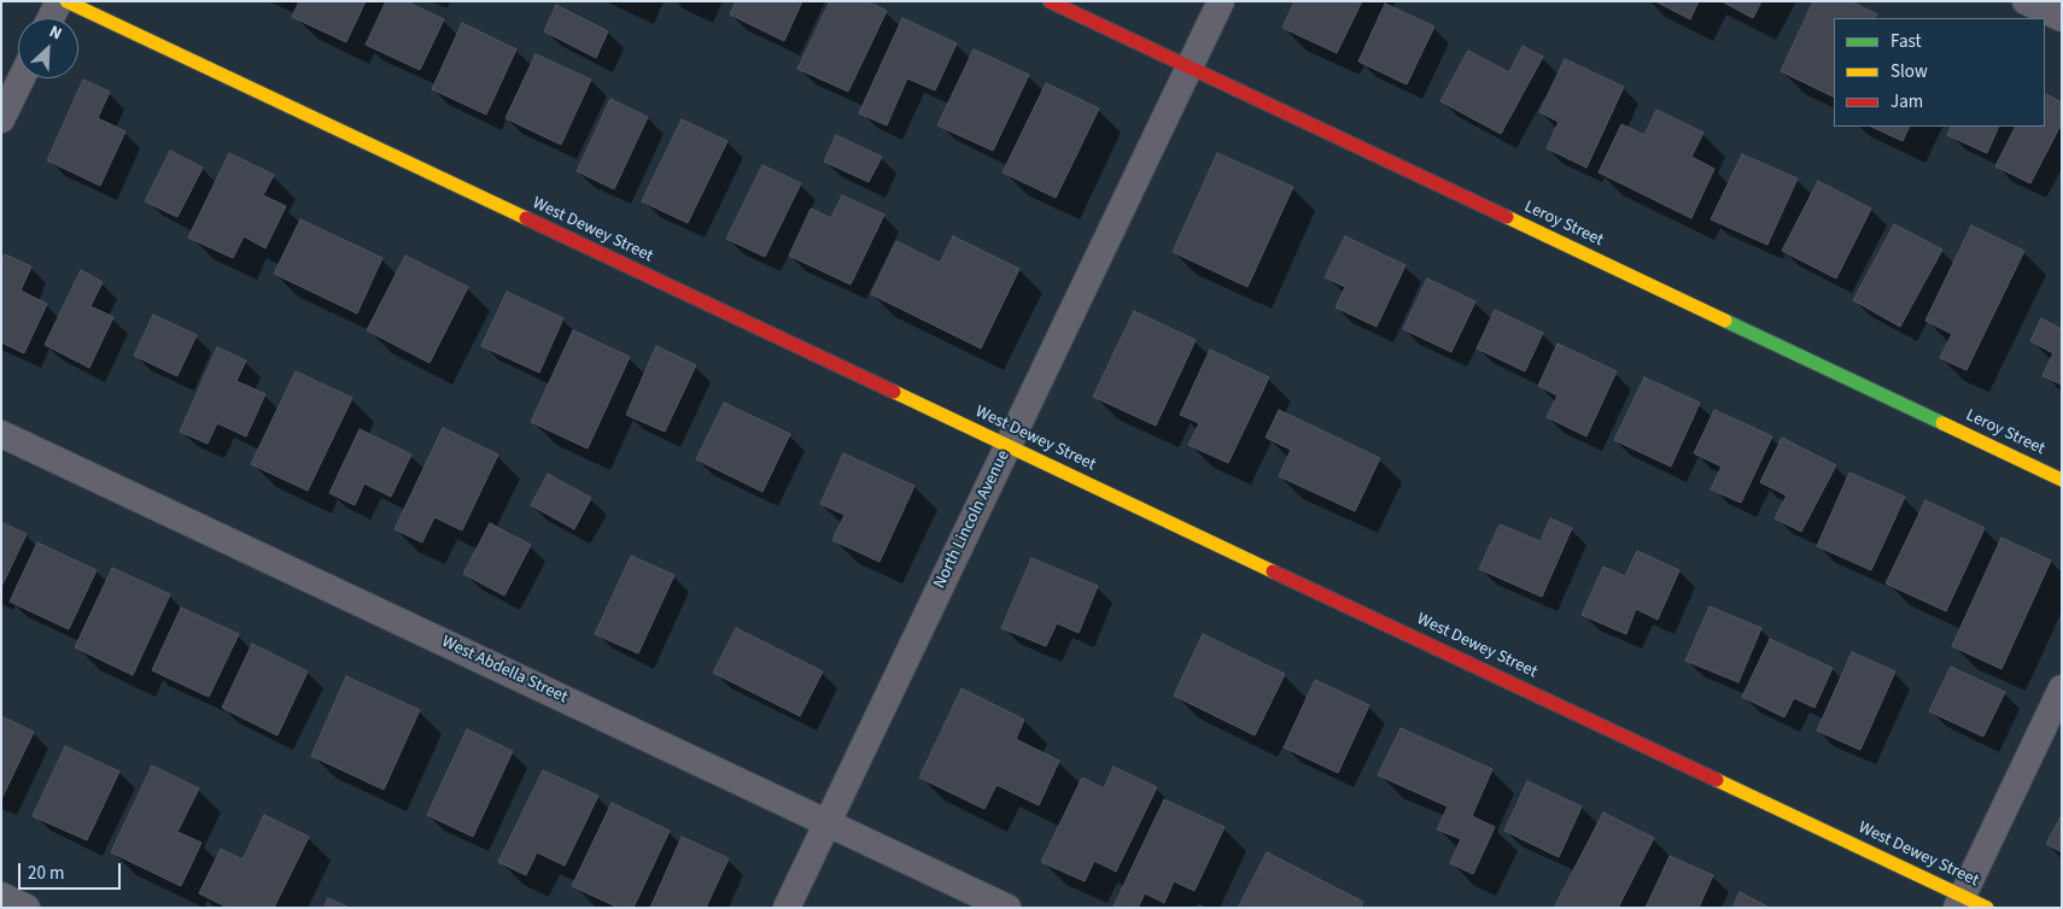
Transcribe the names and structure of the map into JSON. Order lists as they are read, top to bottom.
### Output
{
  "streets": {
    "street": [
      "Leroy Street",
      "West Dewey Street",
      "North Lincoln Avenue",
      "West Abdella Street"
    ]
  },
  "crossings": [
    ["Leroy Street", "North Lincoln Avenue"],
    ["West Dewey Street", "North Lincoln Avenue"],
    ["North Lincoln Avenue", "West Abdella Street"]
  ],
  "legend": ["Fast", "Slow", "Jam"],
  "scale_bar": "20 m",
  "north": "top right"
}
